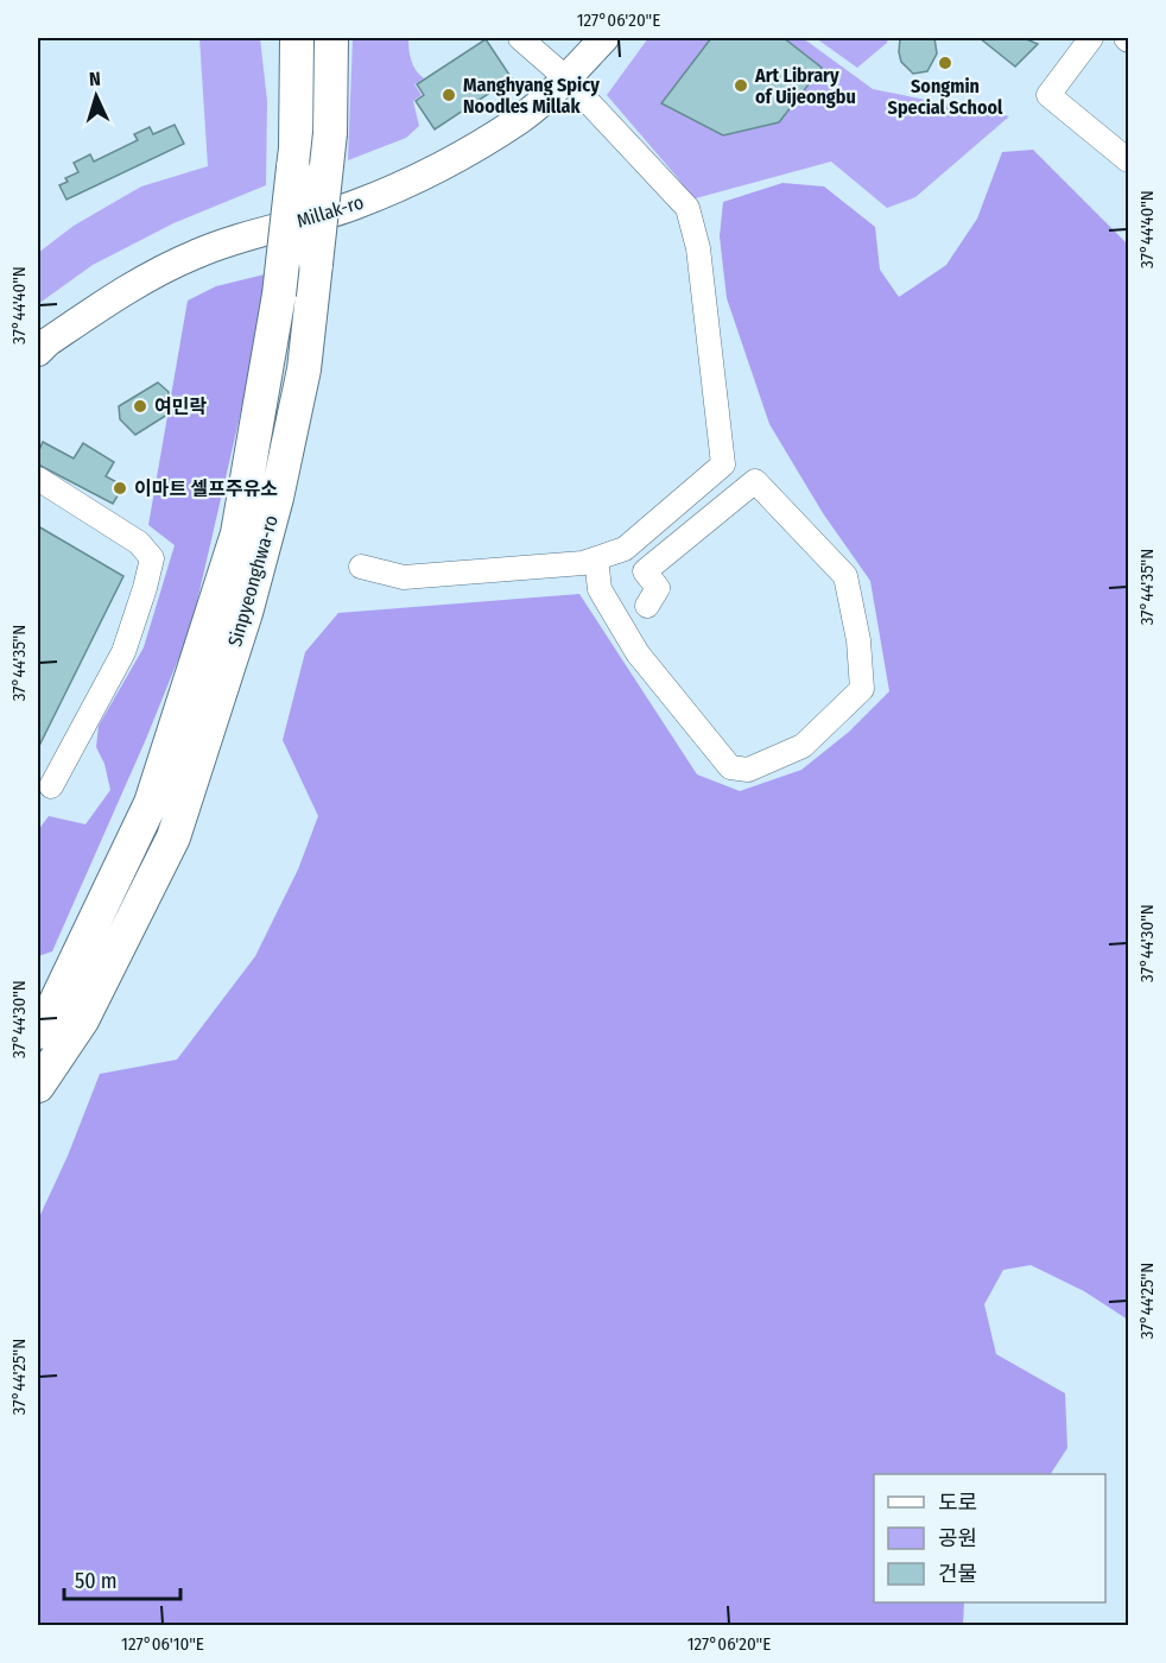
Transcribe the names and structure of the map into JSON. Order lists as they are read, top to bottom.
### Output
{
  "streets": {
    "highway": ["Sinpyeonghwa-ro"],
    "main road": ["Millak-ro"]
  },
  "places": [
    "Songmin Special School",
    "Art Library of Uijeongbu",
    "Manghyang Spicy Noodles Millak",
    "여민락",
    "이마트 셀프주유소"
  ],
  "legend": ["도로", "공원", "건물"],
  "scale_bar": "50 m",
  "north": "top",
  "coordinates": [
    "127°06'20\"E",
    "37°44'40\"N",
    "37°44'35\"N",
    "37°44'30\"N",
    "37°44'25\"N",
    "127°06'10\"E"
  ]
}
